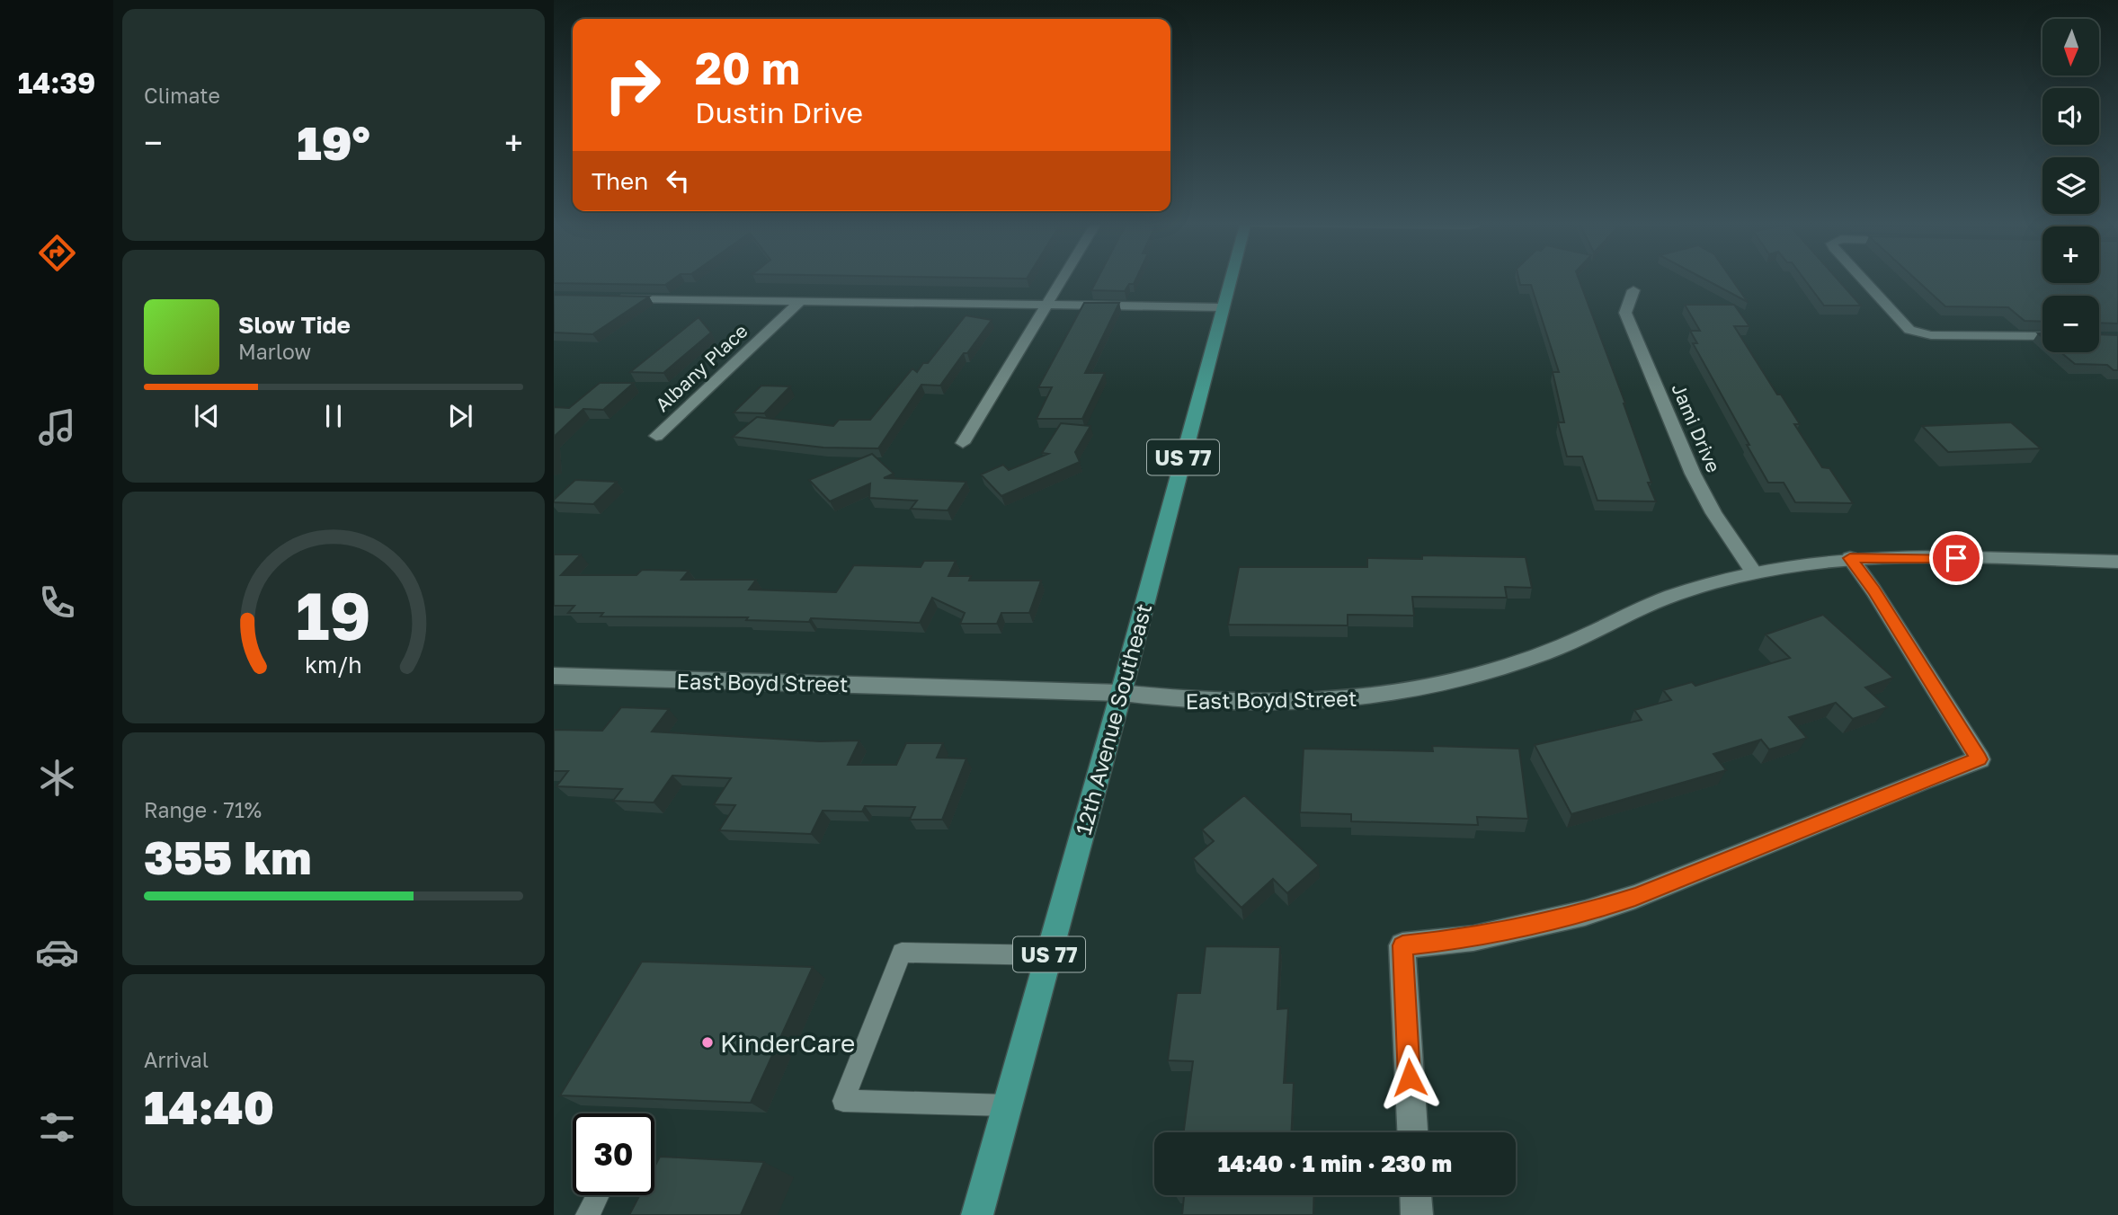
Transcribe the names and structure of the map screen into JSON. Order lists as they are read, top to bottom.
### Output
{
  "streets": {
    "main road": ["US 77", "12th Avenue Southeast"],
    "street": ["Albany Place", "Jami Drive", "East Boyd Street"]
  },
  "crossings": [
    ["Jami Drive", "East Boyd Street"],
    ["East Boyd Street", "12th Avenue Southeast"]
  ],
  "places": ["KinderCare"],
  "north": "bottom",
  "page": {
    "tabs": "14:39",
    "tile": [
      "Climate",
      ["Range · 71%", "355 km"],
      ["Arrival", "14:40"]
    ],
    "map_buttons": ["+", "−"],
    "turn": ["20 m", "Dustin Drive"],
    "heat": ["−", "19°", "+"],
    "then": "Then",
    "song": ["Slow Tide", "Marlow"],
    "limit": "30",
    "trip": "14:40 · 1 min · 230 m",
    "gauge": ["19", "km/h"]
  }
}
